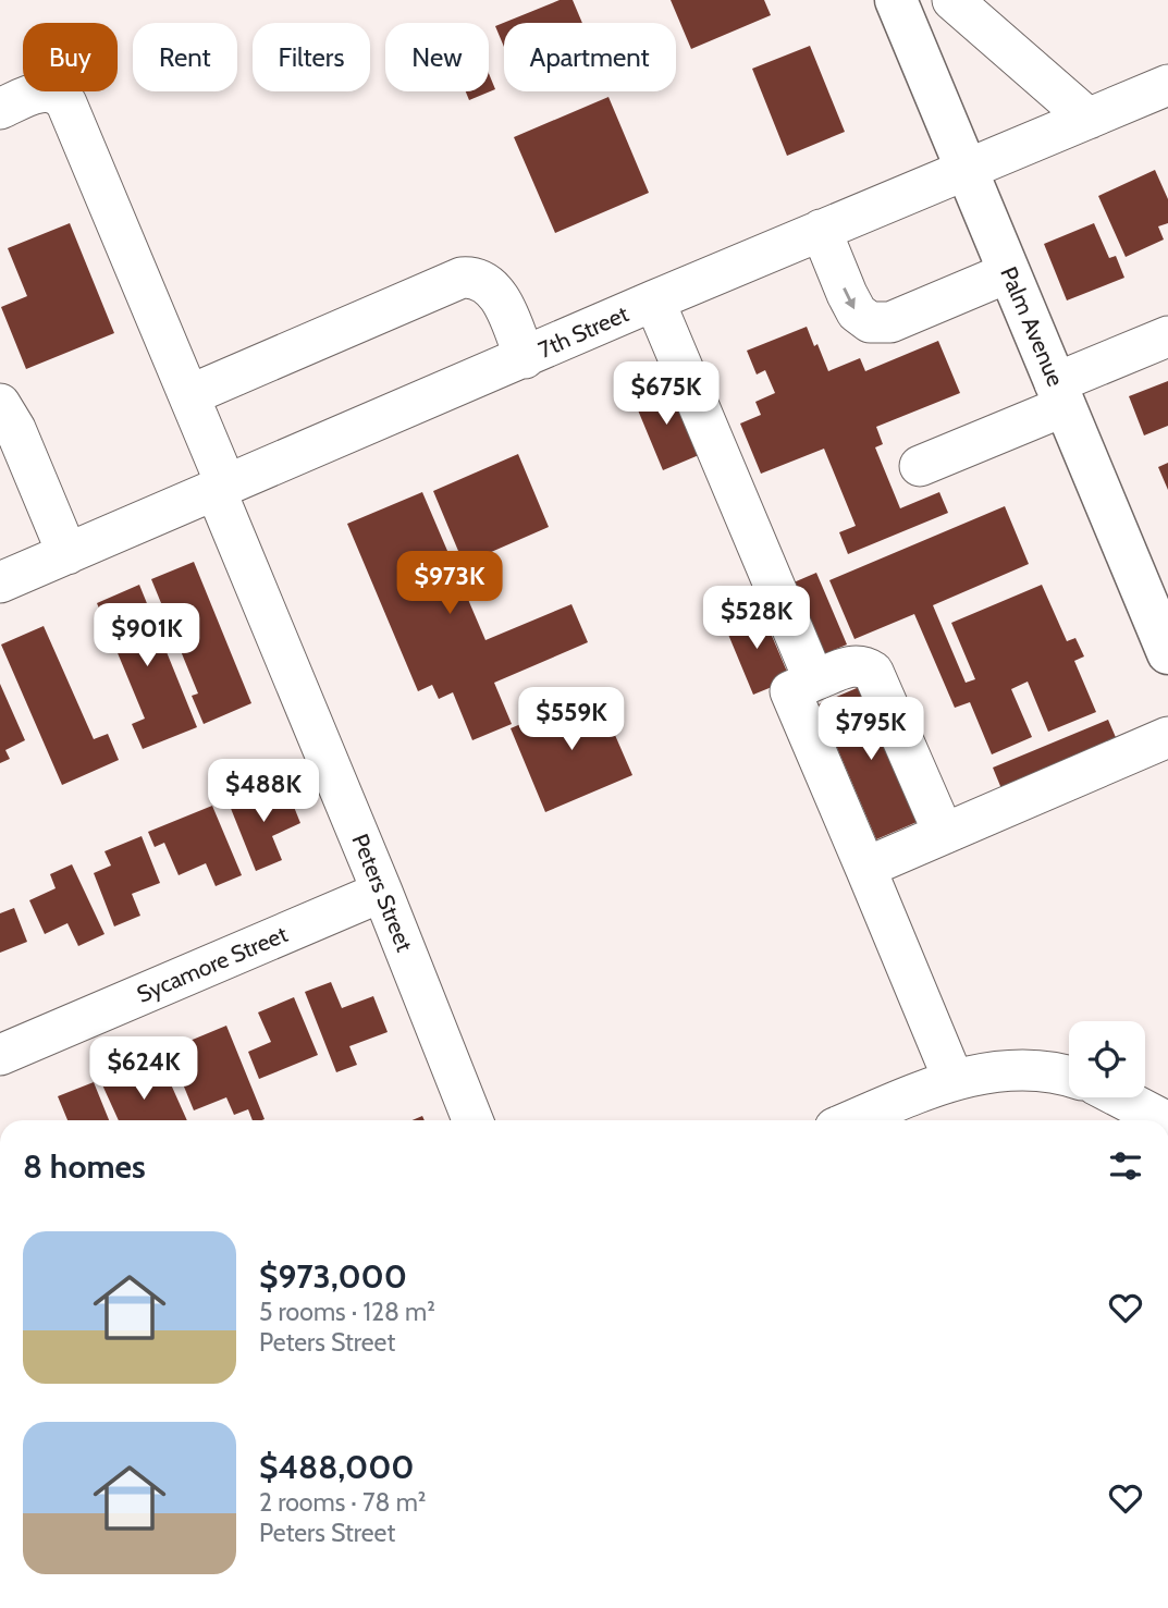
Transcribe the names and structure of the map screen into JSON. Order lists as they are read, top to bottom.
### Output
{
  "streets": {
    "main road": ["Palm Avenue"],
    "street": ["7th Street", "Peters Street", "Sycamore Street"]
  },
  "crossings": [
    ["Palm Avenue", "7th Street"],
    ["7th Street", "Peters Street"],
    ["Peters Street", "Sycamore Street"]
  ],
  "page": {
    "chip": [
      "Buy",
      "Rent",
      "Filters",
      "New",
      "Apartment"
    ],
    "price": [
      "$675K",
      "$973K",
      "$528K",
      "$901K",
      "$559K",
      "$795K",
      "$488K",
      "$624K"
    ],
    "heading": "8 homes",
    "list": [
      {
        "name": "$973,000",
        "note": "5 rooms · 128 m² · Peters Street"
      },
      {
        "name": "$488,000",
        "note": "2 rooms · 78 m² · Peters Street"
      }
    ]
  }
}
